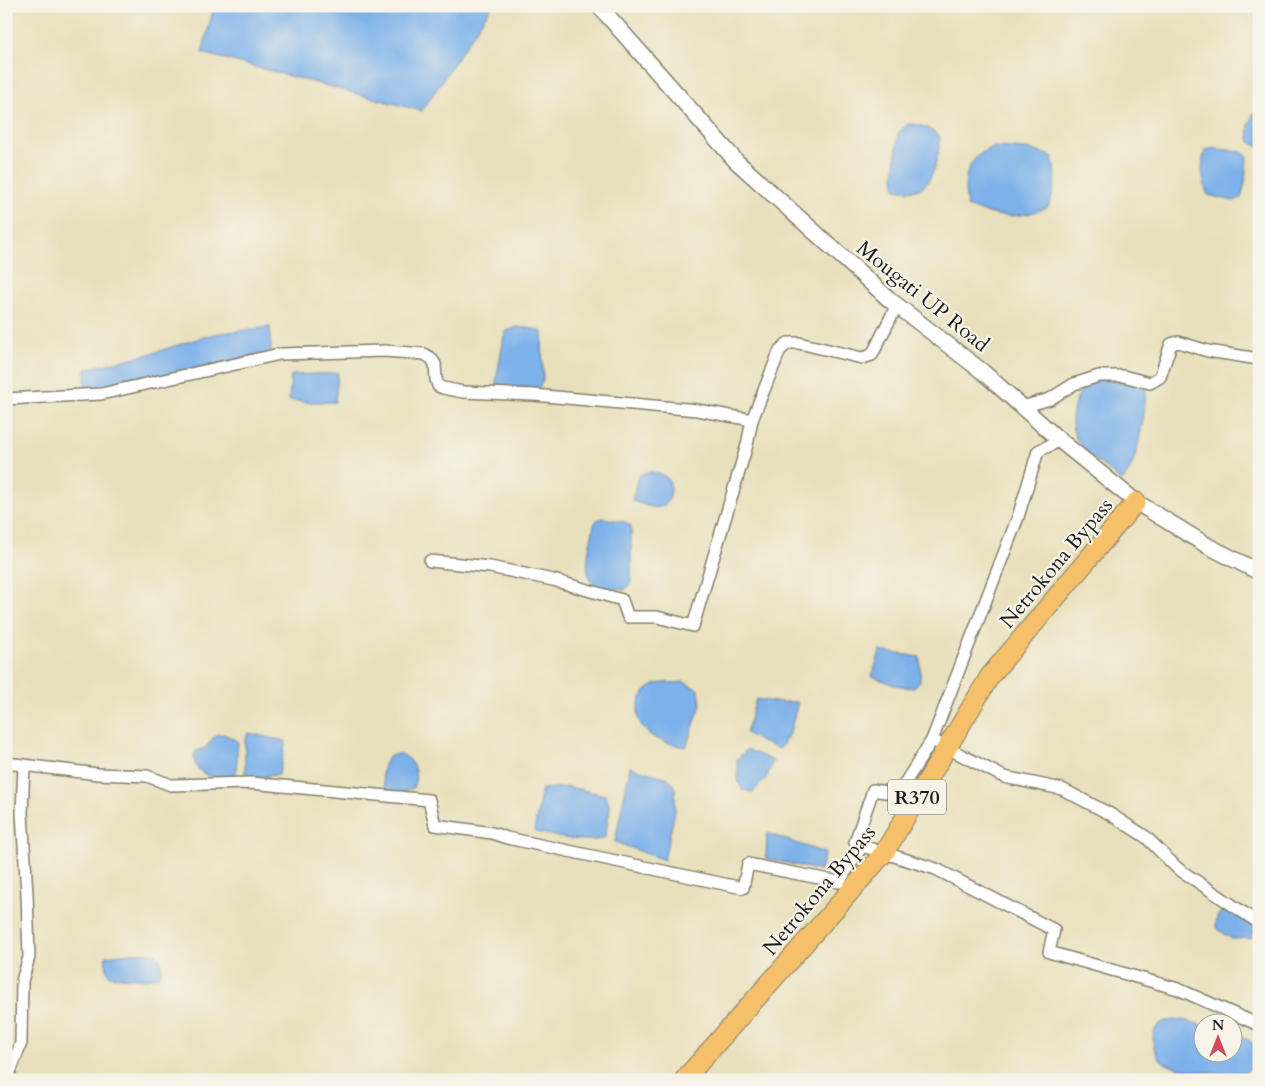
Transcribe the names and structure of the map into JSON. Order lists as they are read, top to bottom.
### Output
{
  "streets": {
    "main road": ["Netrokona Bypass", "R370"],
    "street": ["Mougati UP Road"]
  },
  "crossings": [
    ["Mougati UP Road", "Netrokona Bypass"]
  ],
  "north": "top"
}
